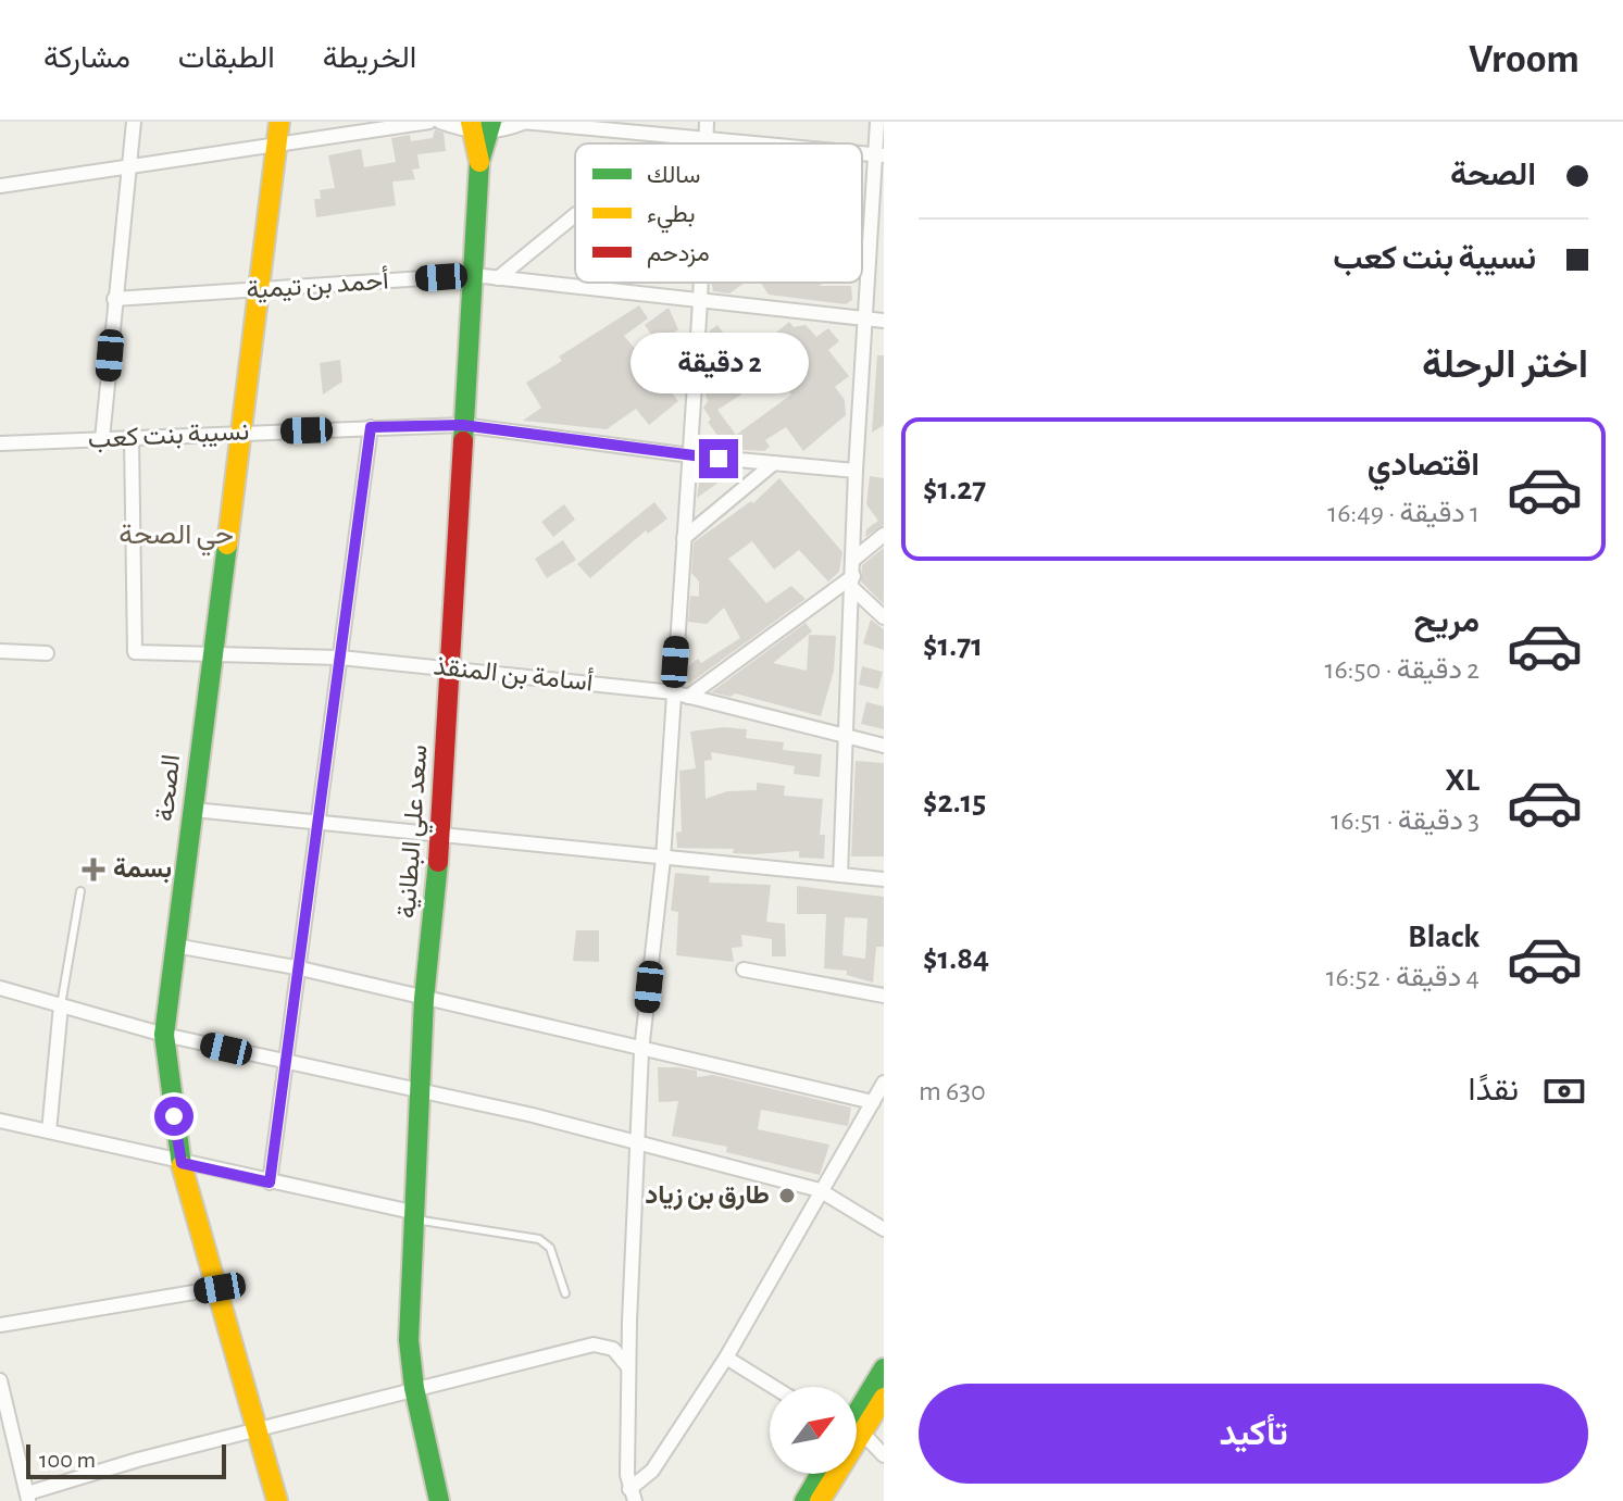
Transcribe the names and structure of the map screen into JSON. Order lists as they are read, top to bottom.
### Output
{
  "streets": {
    "main road": ["الصحة", "سعد علي البطانية"],
    "street": ["أحمد بن تيمية", "نسيبة بنت كعب", "أسامة بن المنقذ"]
  },
  "crossings": [
    ["أحمد بن تيمية", "الصحة"],
    ["أحمد بن تيمية", "سعد علي البطانية"],
    ["نسيبة بنت كعب", "أسامة بن المنقذ"],
    ["نسيبة بنت كعب", "الصحة"],
    ["نسيبة بنت كعب", "سعد علي البطانية"],
    ["أسامة بن المنقذ", "الصحة"],
    ["أسامة بن المنقذ", "سعد علي البطانية"]
  ],
  "districts": ["حي الصحة"],
  "places": {
    "health": ["بسمة"],
    "other": ["طارق بن زياد"]
  },
  "legend": ["سالك", "بطيء", "مزدحم"],
  "scale_bar": "100 m",
  "north": "top right",
  "page": {
    "header": "Vroom",
    "nav": ["الخريطة", "الطبقات", "مشاركة"],
    "banner": ["الصحة", "نسيبة بنت كعب"],
    "heading": "اختر الرحلة",
    "bubble": "2 دقيقة",
    "list": [
      {
        "name": "اقتصادي",
        "note": "1 دقيقة · 16:49",
        "value": "$1.27"
      },
      {
        "name": "مريح",
        "note": "2 دقيقة · 16:50",
        "value": "$1.71"
      },
      {
        "name": "XL",
        "note": "3 دقيقة · 16:51",
        "value": "$2.15"
      },
      {
        "name": "Black",
        "note": "4 دقيقة · 16:52",
        "value": "$1.84"
      }
    ],
    "pay": ["نقدًا", "630 m"],
    "buttons": "تأكيد",
    "scale": "100 m"
  }
}
